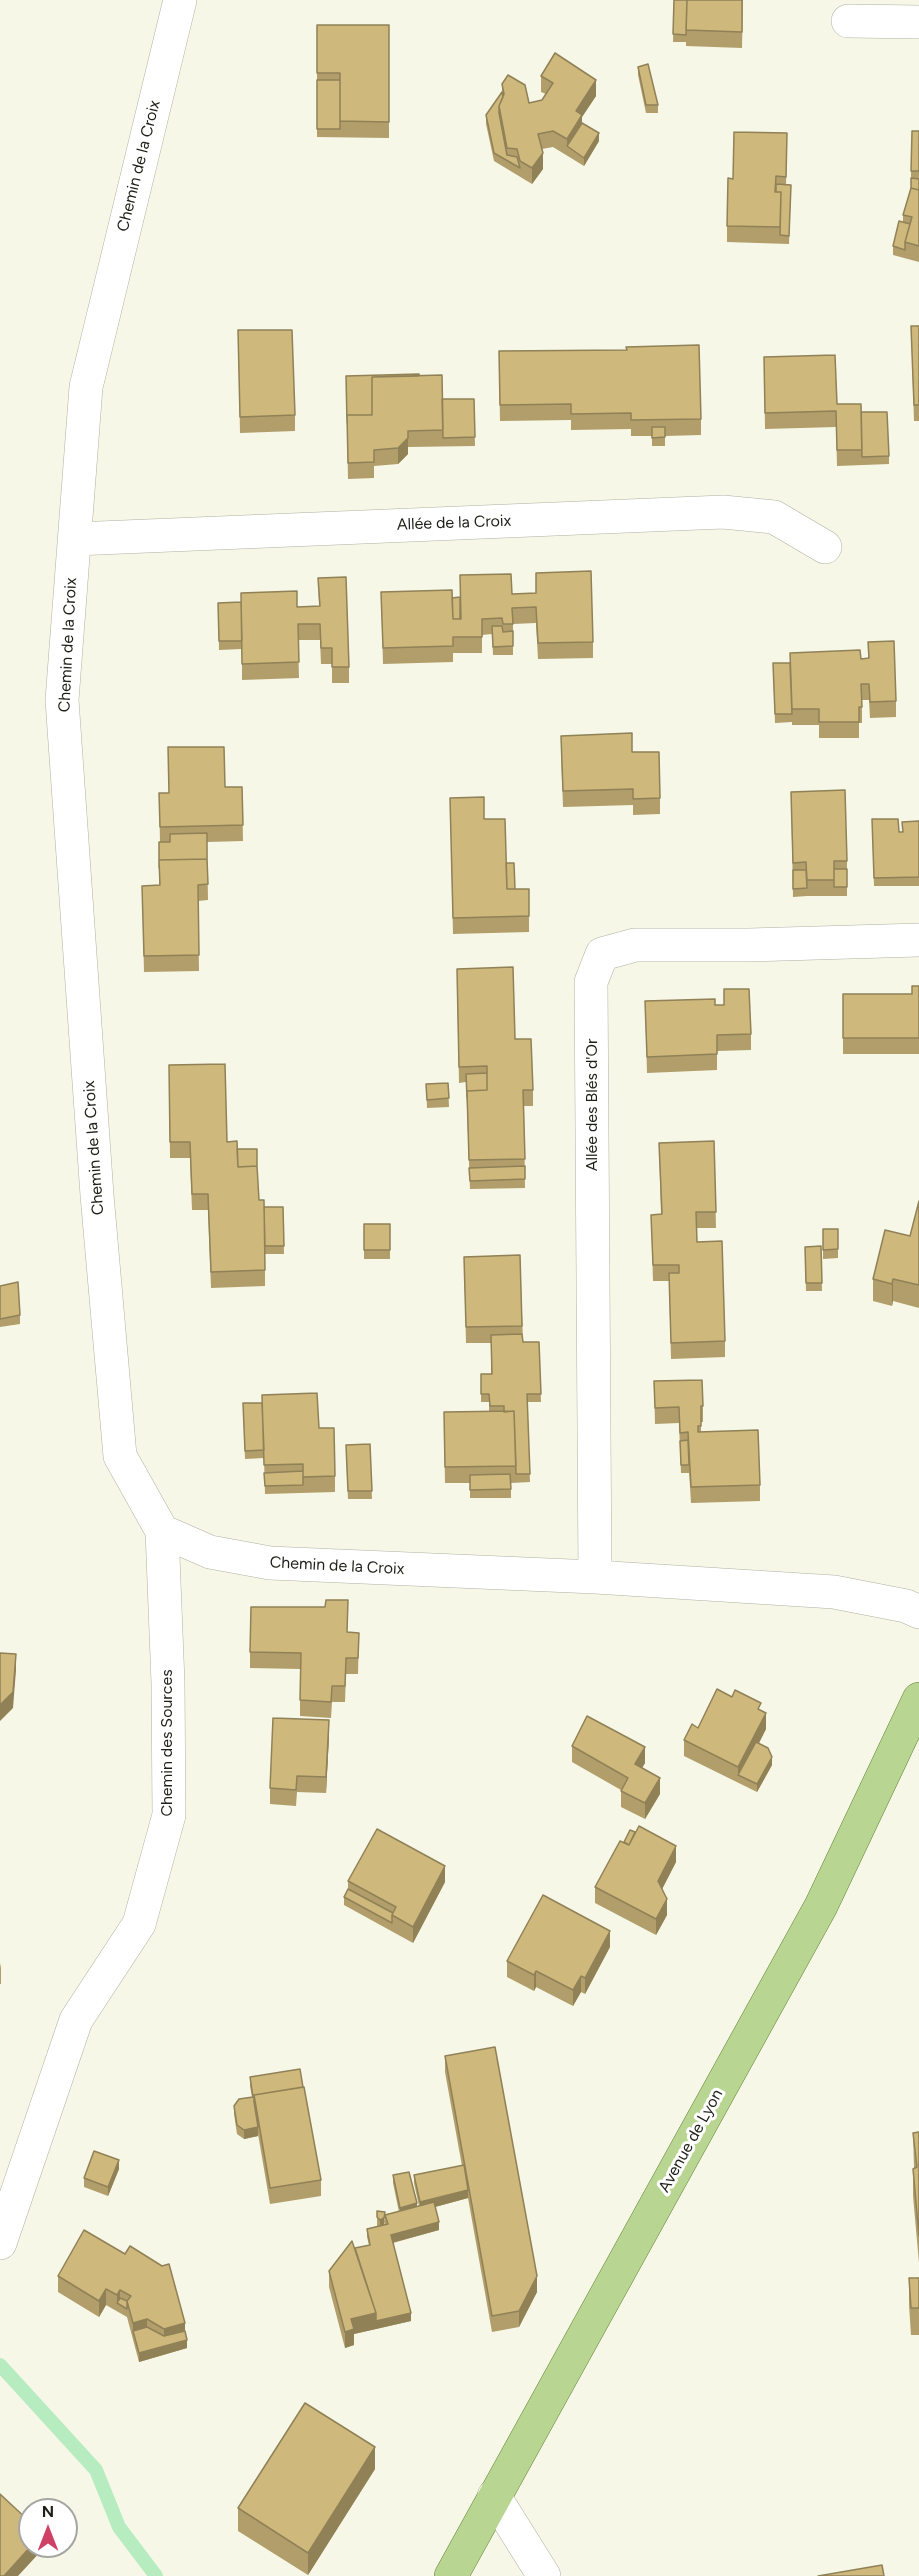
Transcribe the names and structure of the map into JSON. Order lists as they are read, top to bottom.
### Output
{
  "streets": {
    "main road": ["Avenue de Lyon"],
    "street": [
      "Chemin de la Croix",
      "Allée de la Croix",
      "Allée des Blés d'Or",
      "Chemin des Sources"
    ]
  },
  "crossings": [
    ["Chemin de la Croix", "Allée de la Croix"],
    ["Chemin de la Croix", "Allée des Blés d'Or"],
    ["Chemin de la Croix", "Chemin des Sources"]
  ],
  "north": "top"
}
